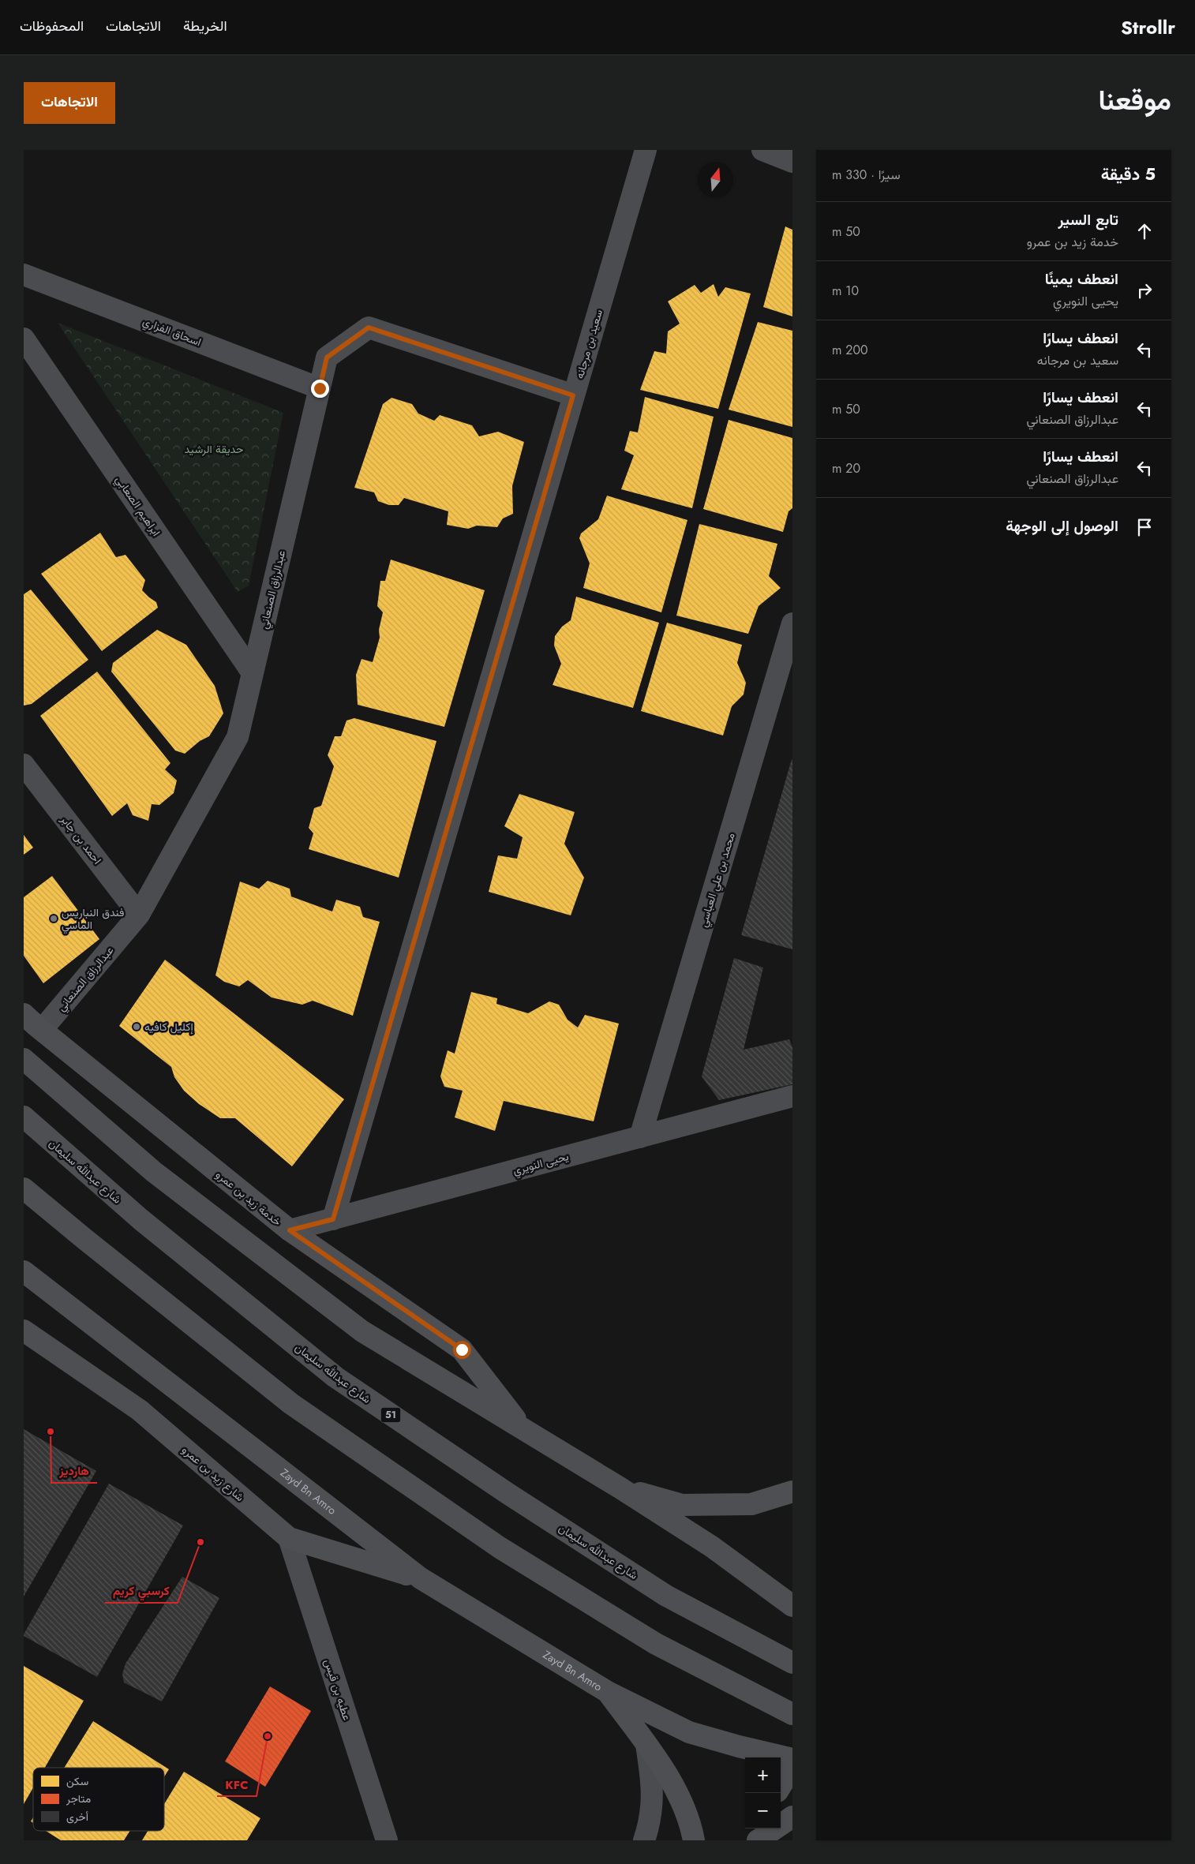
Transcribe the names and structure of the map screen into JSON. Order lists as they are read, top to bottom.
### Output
{
  "streets": {
    "main road": [
      "شارع عبدالله سليمان",
      "خدمة زيد بن عمرو",
      "51",
      "شارع زيد بن عمرو",
      "Zayd Bn Amro"
    ],
    "street": [
      "اسحاق الفزاري",
      "سعيد بن مرجانه",
      "ابراهيم الصعابي",
      "عبدالرزاق الصنعاني",
      "احمد بن جابر",
      "محمد بن علي العباسي",
      "يحيى النويري",
      "عطيه بن قيس"
    ]
  },
  "crossings": [
    ["اسحاق الفزاري", "عبدالرزاق الصنعاني"],
    ["سعيد بن مرجانه", "عبدالرزاق الصنعاني"],
    ["سعيد بن مرجانه", "يحيى النويري"],
    ["ابراهيم الصعابي", "عبدالرزاق الصنعاني"],
    ["عبدالرزاق الصنعاني", "احمد بن جابر"],
    ["عبدالرزاق الصنعاني", "خدمة زيد بن عمرو"],
    ["محمد بن علي العباسي", "يحيى النويري"],
    ["يحيى النويري", "خدمة زيد بن عمرو"],
    ["شارع زيد بن عمرو", "Zayd Bn Amro"],
    ["شارع زيد بن عمرو", "عطيه بن قيس"]
  ],
  "parks": ["حديقة الرشيد"],
  "places": [
    "فندق النباريس الماسي",
    "إكليل كافيه",
    "هارديز",
    "كرسبي كريم",
    "KFC"
  ],
  "legend": ["سكن", "متاجر", "أخرى"],
  "north": "top",
  "page": {
    "header": "Strollr",
    "nav": ["الخريطة", "الاتجاهات", "المحفوظات"],
    "title": "موقعنا",
    "buttons": "الاتجاهات",
    "heading": ["5 دقيقة", "سيرًا · 330 m"],
    "list": [
      ["تابع السير", "خدمة زيد بن عمرو", "50 m"],
      ["انعطف يمينًا", "يحيى النويري", "10 m"],
      ["انعطف يسارًا", "سعيد بن مرجانه", "200 m"],
      ["انعطف يسارًا", "عبدالرزاق الصنعاني", "50 m"],
      ["انعطف يسارًا", "عبدالرزاق الصنعاني", "20 m"],
      "الوصول إلى الوجهة"
    ],
    "map_buttons": ["+", "−"]
  }
}
